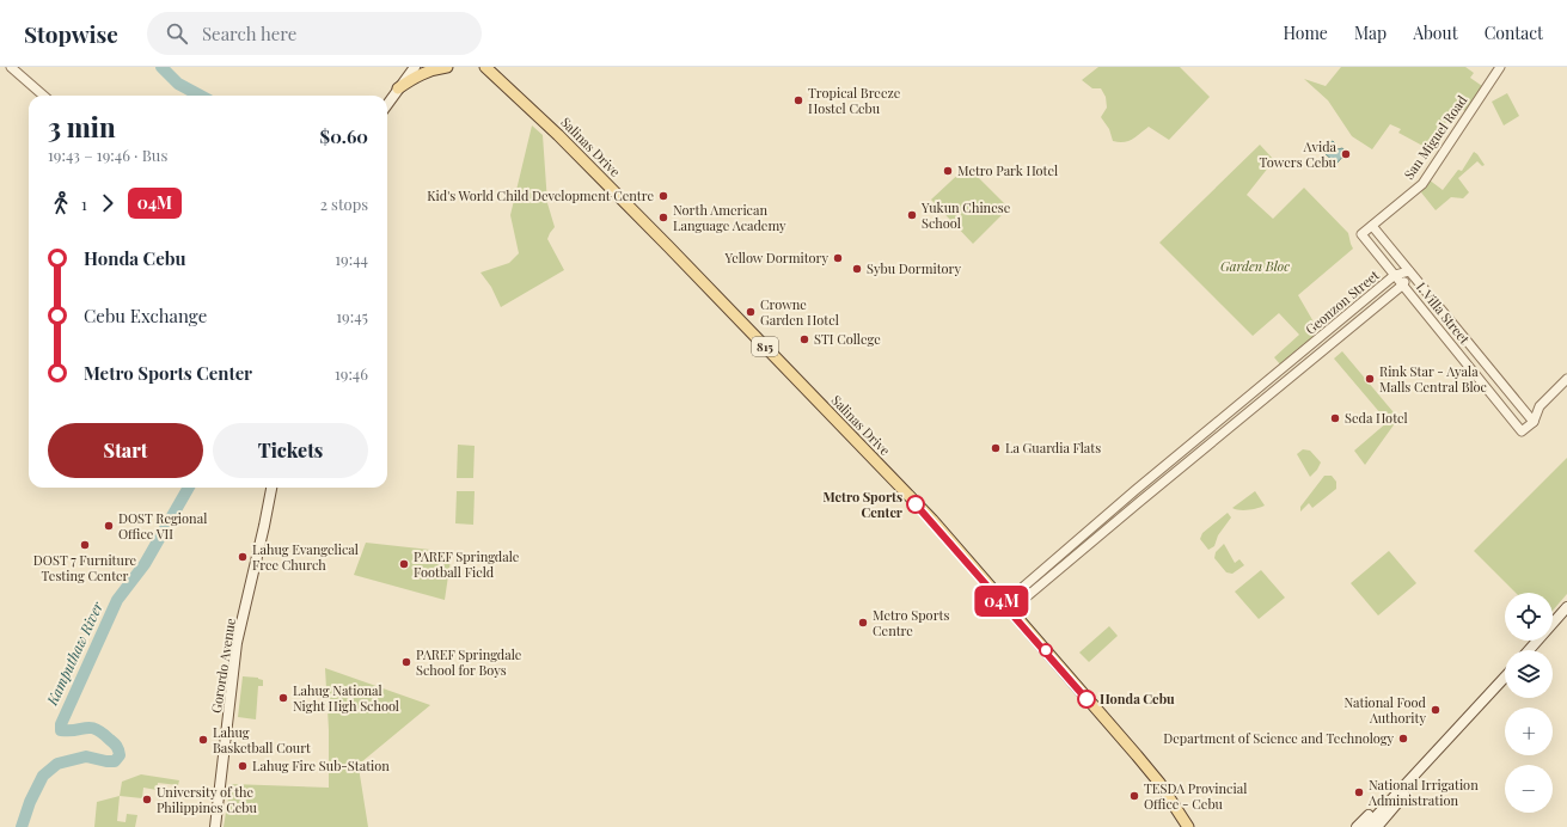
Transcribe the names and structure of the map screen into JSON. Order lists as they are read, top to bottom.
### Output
{
  "streets": {
    "main road": ["Salinas Drive", "815", "Gorordo Avenue"],
    "street": ["San Miguel Road", "Geonzon Street", "I. Villa Street"]
  },
  "crossings": [
    ["San Miguel Road", "I. Villa Street"],
    ["Salinas Drive", "Geonzon Street"],
    ["Geonzon Street", "I. Villa Street"]
  ],
  "water": ["Kamputhaw River"],
  "parks": ["Garden Bloc"],
  "places": [
    "Tropical Breeze Hostel Cebu",
    "Avida Towers Cebu",
    "Metro Park Hotel",
    "Kid's World Child Development Centre",
    "Yukun Chinese School",
    "North American Language Academy",
    "Yellow Dormitory",
    "Sybu Dormitory",
    "Crowne Garden Hotel",
    "STI College",
    "Rink Star - Ayala Malls Central Bloc",
    "Seda Hotel",
    "La Guardia Flats",
    "Metro Sports Center",
    "DOST Regional Office VII",
    "DOST 7 Furniture Testing Center",
    "Lahug Evangelical Free Church",
    "PAREF Springdale Football Field",
    "Metro Sports Centre",
    "PAREF Springdale School for Boys",
    "Lahug National Night High School",
    "Honda Cebu",
    "National Food Authority",
    "Department of Science and Technology",
    "Lahug Basketball Court",
    "Lahug Fire Sub-Station",
    "National Irrigation Administration",
    "TESDA Provincial Office - Cebu",
    "University of the Philippines Cebu"
  ],
  "lines": ["bus line 04M"],
  "page": {
    "header": "Stopwise",
    "search": "Search here",
    "nav": [
      "Home",
      "Map",
      "About",
      "Contact"
    ],
    "on_map": "04M",
    "heading": ["3 min", "19:43 – 19:46 · Bus", "$0.60"],
    "legs": ["1", "04M", "2 stops"],
    "list": [
      {
        "name": "Honda Cebu",
        "value": "19:44"
      },
      {
        "name": "Cebu Exchange",
        "value": "19:45"
      },
      {
        "name": "Metro Sports Center",
        "value": "19:46"
      }
    ],
    "buttons": ["Start", "Tickets"],
    "map_buttons": ["+", "−"]
  }
}
